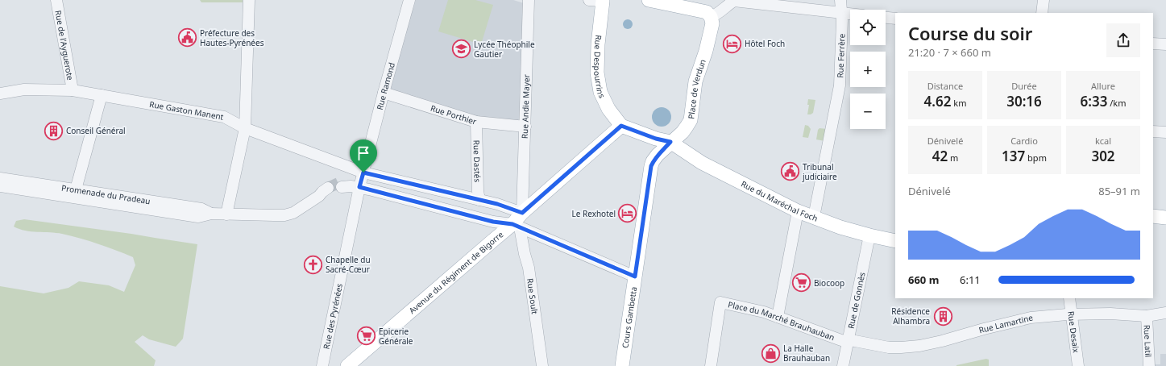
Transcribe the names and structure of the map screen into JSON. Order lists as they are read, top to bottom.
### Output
{
  "streets": {
    "main road": [
      "Rue Despourrins",
      "Place de Verdun",
      "Rue du Maréchal Foch",
      "Avenue du Régiment de Bigorre",
      "Cours Gambetta"
    ],
    "street": [
      "Rue de l'Ayguerote",
      "Rue Ferrère",
      "Rue Ramond",
      "Rue Andie Mayer",
      "Rue Gaston Manent",
      "Rue Porthier",
      "Rue Dastés",
      "Promenade du Pradeau",
      "Rue Soult",
      "Rue de Gonnès",
      "Rue des Pyrénées",
      "Place du Marché Brauhauban",
      "Rue Lamartine",
      "Rue Desaix",
      "Rue Latil"
    ]
  },
  "crossings": [
    ["Rue de l'Ayguerote", "Rue Gaston Manent"],
    ["Rue Ferrère", "Rue du Maréchal Foch"],
    ["Rue Despourrins", "Avenue du Régiment de Bigorre"],
    ["Rue Ramond", "Rue Gaston Manent"],
    ["Rue Ramond", "Rue Porthier"],
    ["Rue Ramond", "Rue des Pyrénées"],
    ["Place de Verdun", "Rue du Maréchal Foch"],
    ["Place de Verdun", "Cours Gambetta"],
    ["Rue Andie Mayer", "Rue Gaston Manent"],
    ["Rue Andie Mayer", "Rue Porthier"],
    ["Rue Andie Mayer", "Avenue du Régiment de Bigorre"],
    ["Rue Gaston Manent", "Rue Dastés"],
    ["Rue Gaston Manent", "Avenue du Régiment de Bigorre"],
    ["Rue Gaston Manent", "Rue des Pyrénées"],
    ["Rue Porthier", "Rue Dastés"],
    ["Rue du Maréchal Foch", "Rue de Gonnès"],
    ["Rue du Maréchal Foch", "Cours Gambetta"],
    ["Avenue du Régiment de Bigorre", "Rue Soult"],
    ["Rue de Gonnès", "Place du Marché Brauhauban"],
    ["Rue de Gonnès", "Rue Lamartine"],
    ["Place du Marché Brauhauban", "Rue Lamartine"],
    ["Rue Lamartine", "Rue Desaix"],
    ["Rue Lamartine", "Rue Latil"]
  ],
  "places": {
    "public building": ["Préfecture des Hautes-Pyrénées", "Tribunal judiciaire"],
    "hotel": ["Hôtel Foch", "Le Rexhotel"],
    "school or university": ["Lycée Théophile Gautier"],
    "building": ["Conseil Général", "Résidence Alhambra"],
    "church": ["Chapelle du Sacré-Cœur"],
    "supermarket": ["Biocoop", "Epicerie Générale"],
    "shop": ["La Halle Brauhauban"]
  },
  "page": {
    "map_buttons": ["+", "−"],
    "heading": ["Course du soir", "21:20 · 7 × 660 m"],
    "stats": [
      ["Distance", "4.62 km"],
      ["Durée", "30:16"],
      ["Allure", "6:33 /km"],
      ["Dénivelé", "42 m"],
      ["Cardio", "137 bpm"],
      ["kcal", "302"]
    ],
    "chart": ["Dénivelé", "85–91 m"],
    "list": [
      {
        "name": "660 m",
        "note": "6:11"
      }
    ]
  }
}
